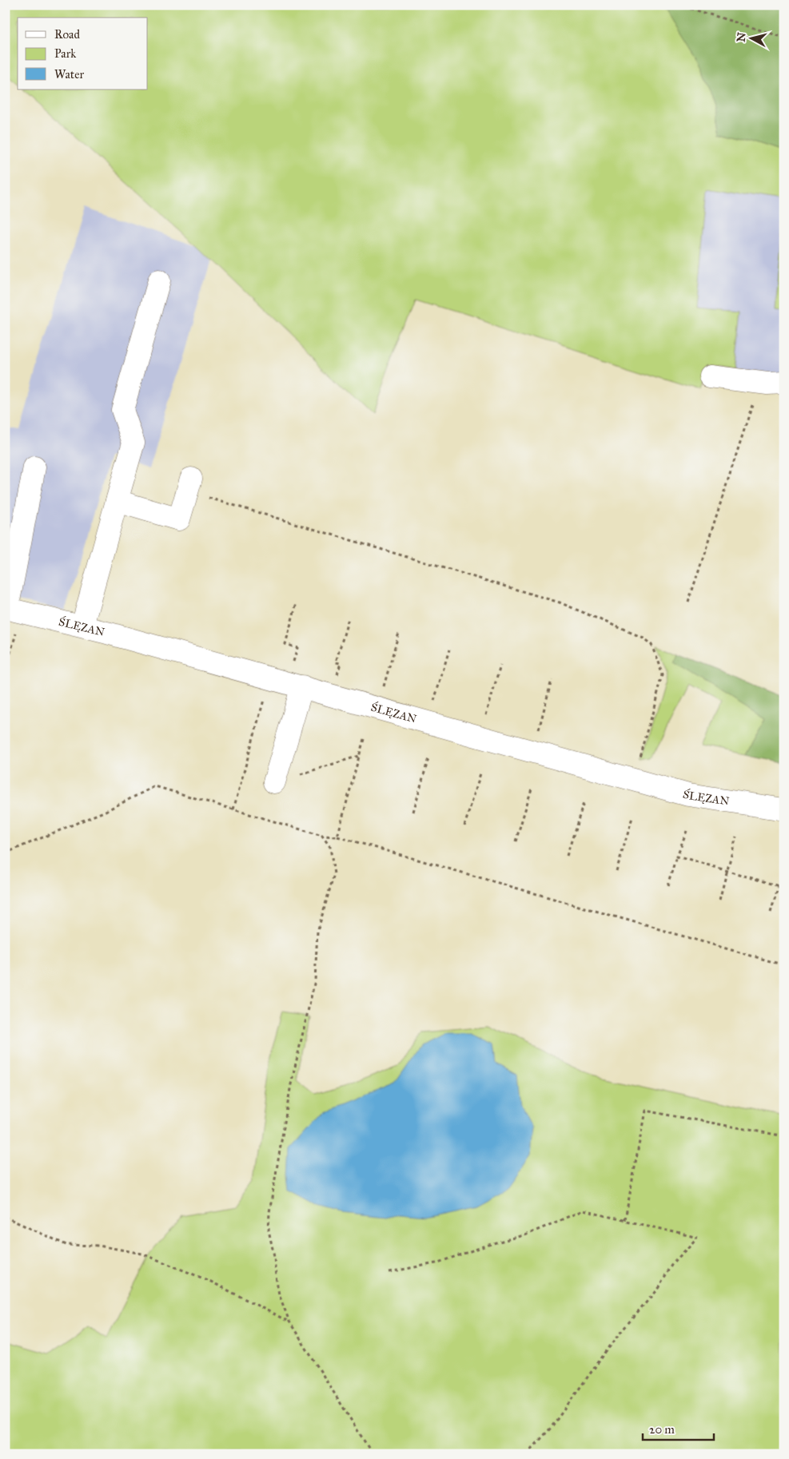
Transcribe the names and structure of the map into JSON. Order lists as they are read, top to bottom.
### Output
{
  "streets": {
    "street": ["ŚLĘZAN"]
  },
  "legend": ["Road", "Park", "Water"],
  "scale_bar": "20 m",
  "north": "left"
}
